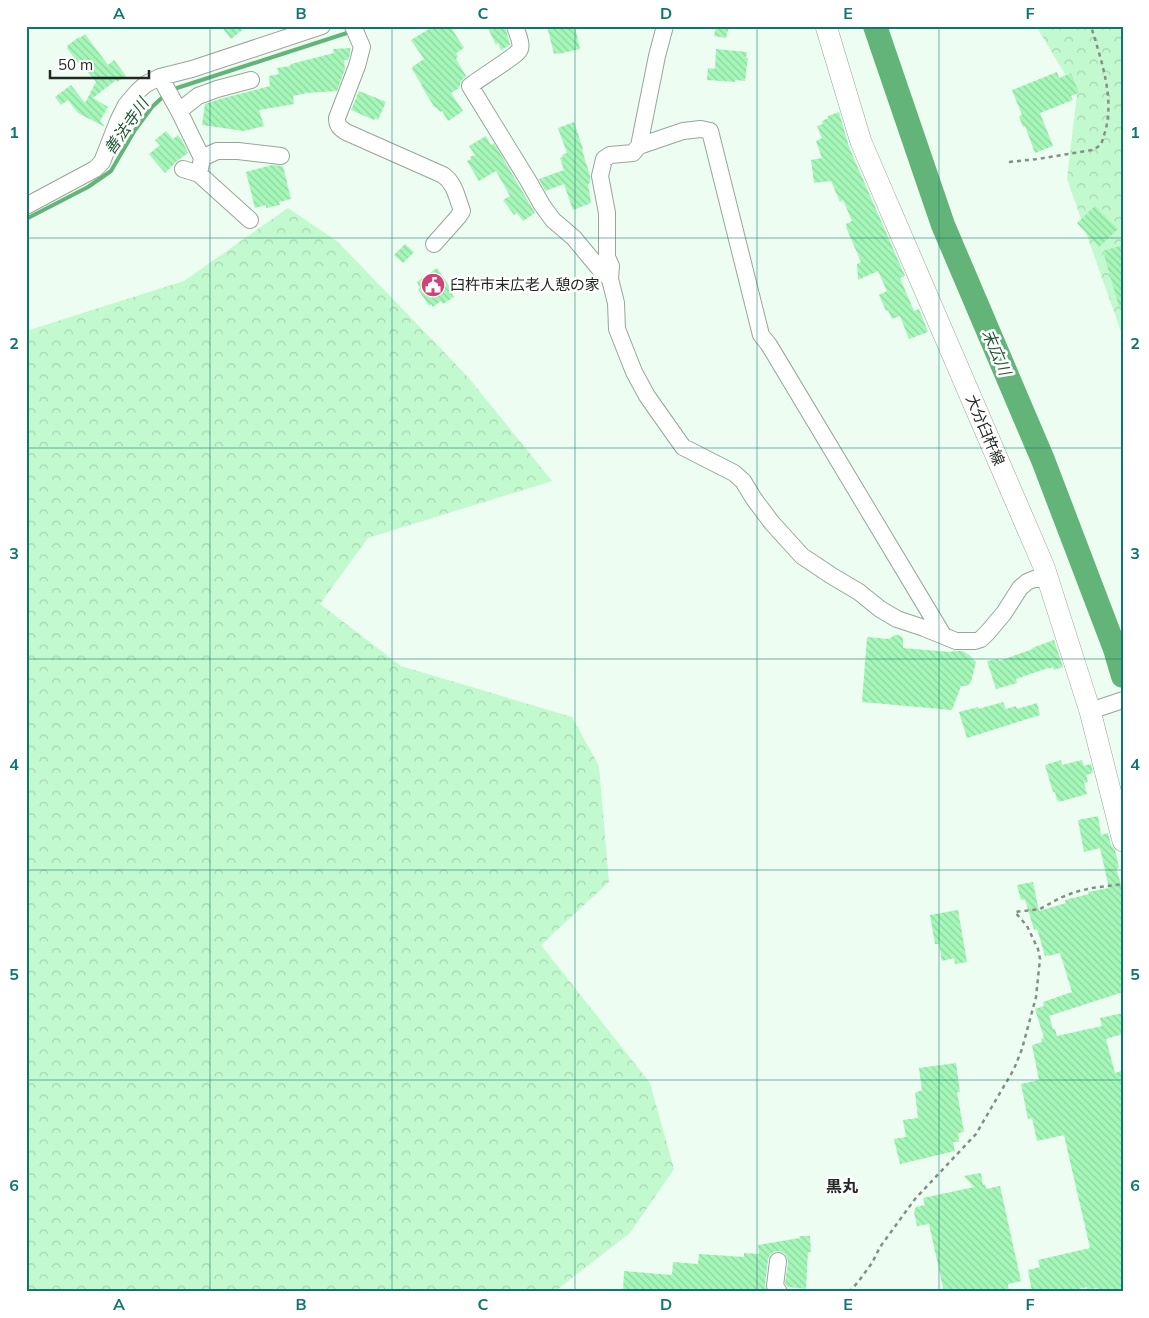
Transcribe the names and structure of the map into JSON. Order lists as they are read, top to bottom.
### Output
{
  "streets": {
    "main road": ["大分臼杵線"]
  },
  "districts": ["黒丸"],
  "water": ["善法寺川", "末広川"],
  "places": {
    "public building": ["臼杵市末広老人憩の家"]
  },
  "scale_bar": "50 m",
  "grid": {
    "columns": [
      "A",
      "B",
      "C",
      "D",
      "E",
      "F"
    ],
    "rows": [
      "1",
      "2",
      "3",
      "4",
      "5",
      "6"
    ]
  }
}
